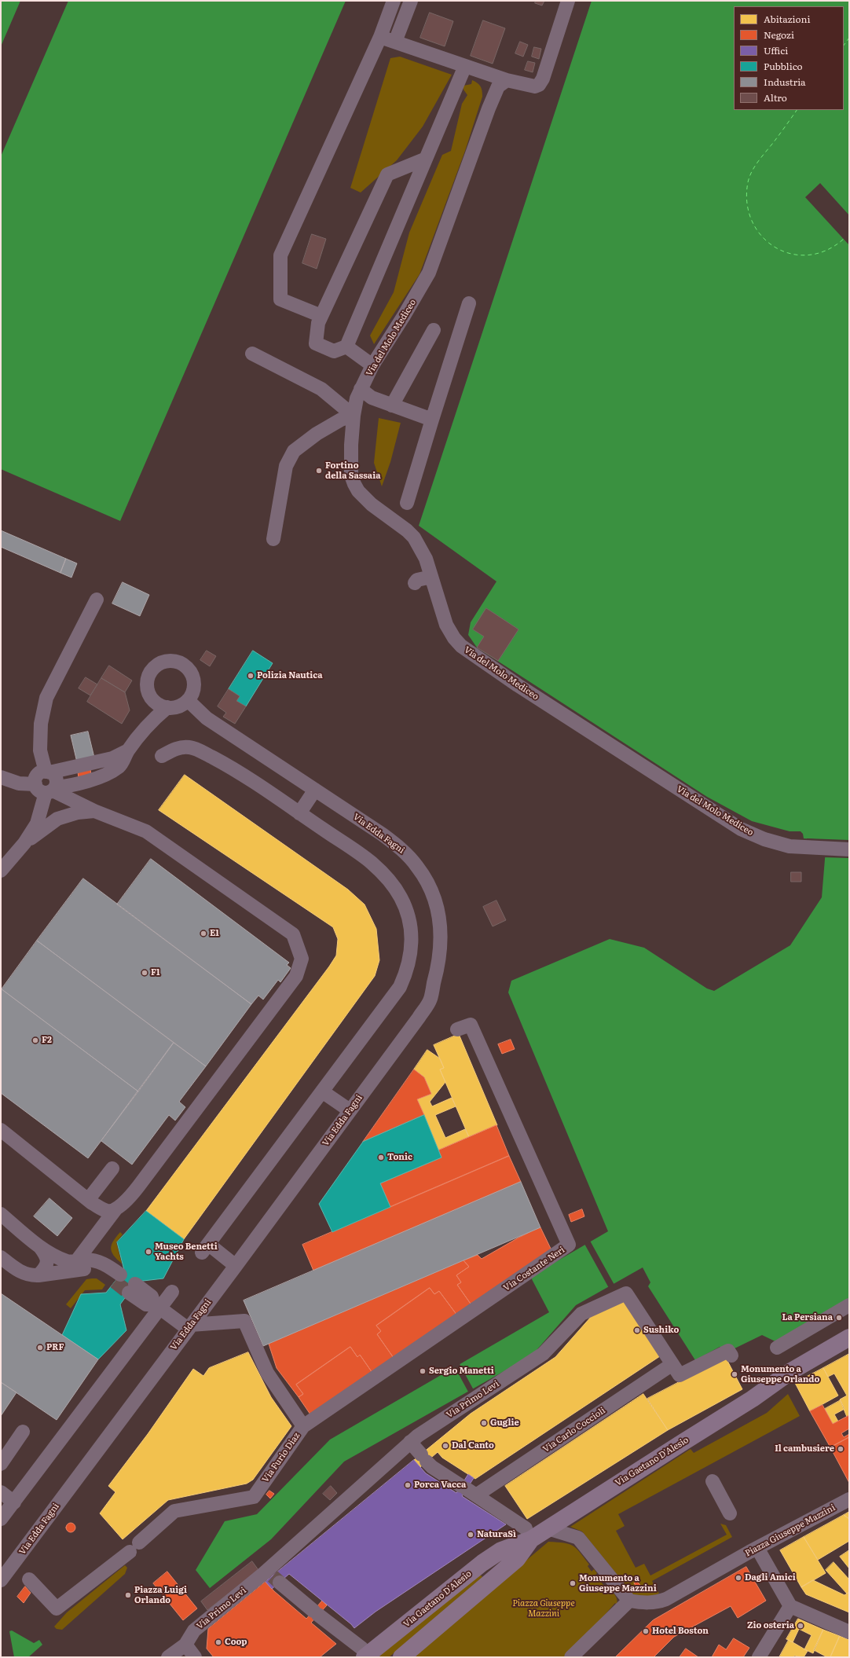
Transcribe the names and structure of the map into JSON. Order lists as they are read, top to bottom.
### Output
{
  "streets": {
    "main road": ["Via Gaetano D'Alesio"],
    "street": [
      "Via del Molo Mediceo",
      "Via Edda Fagni",
      "Via Costante Neri",
      "Via Primo Levi",
      "Via Carlo Coccioli",
      "Via Furio Diaz",
      "Piazza Giuseppe Mazzini"
    ]
  },
  "crossings": [
    ["Via Edda Fagni", "Via Furio Diaz"],
    ["Via Costante Neri", "Via Furio Diaz"],
    ["Via Primo Levi", "Via Carlo Coccioli"]
  ],
  "parks": ["Piazza Giuseppe Mazzini"],
  "places": [
    "Fortino della Sassaia",
    "Polizia Nautica",
    "E1",
    "F1",
    "F2",
    "Tonic",
    "Museo Benetti Yachts",
    "La Persiana",
    "Sushiko",
    "PRF",
    "Sergio Manetti",
    "Monumento a Giuseppe Orlando",
    "Guglie",
    "Dal Canto",
    "Il cambusiere",
    "Porca Vacca",
    "NaturaSì",
    "Dagli Amici",
    "Monumento a Giuseppe Mazzini",
    "Piazza Luigi Orlando",
    "Zio osteria",
    "Hotel Boston",
    "Coop"
  ],
  "legend": [
    "Abitazioni",
    "Negozi",
    "Uffici",
    "Pubblico",
    "Industria",
    "Altro"
  ]
}
